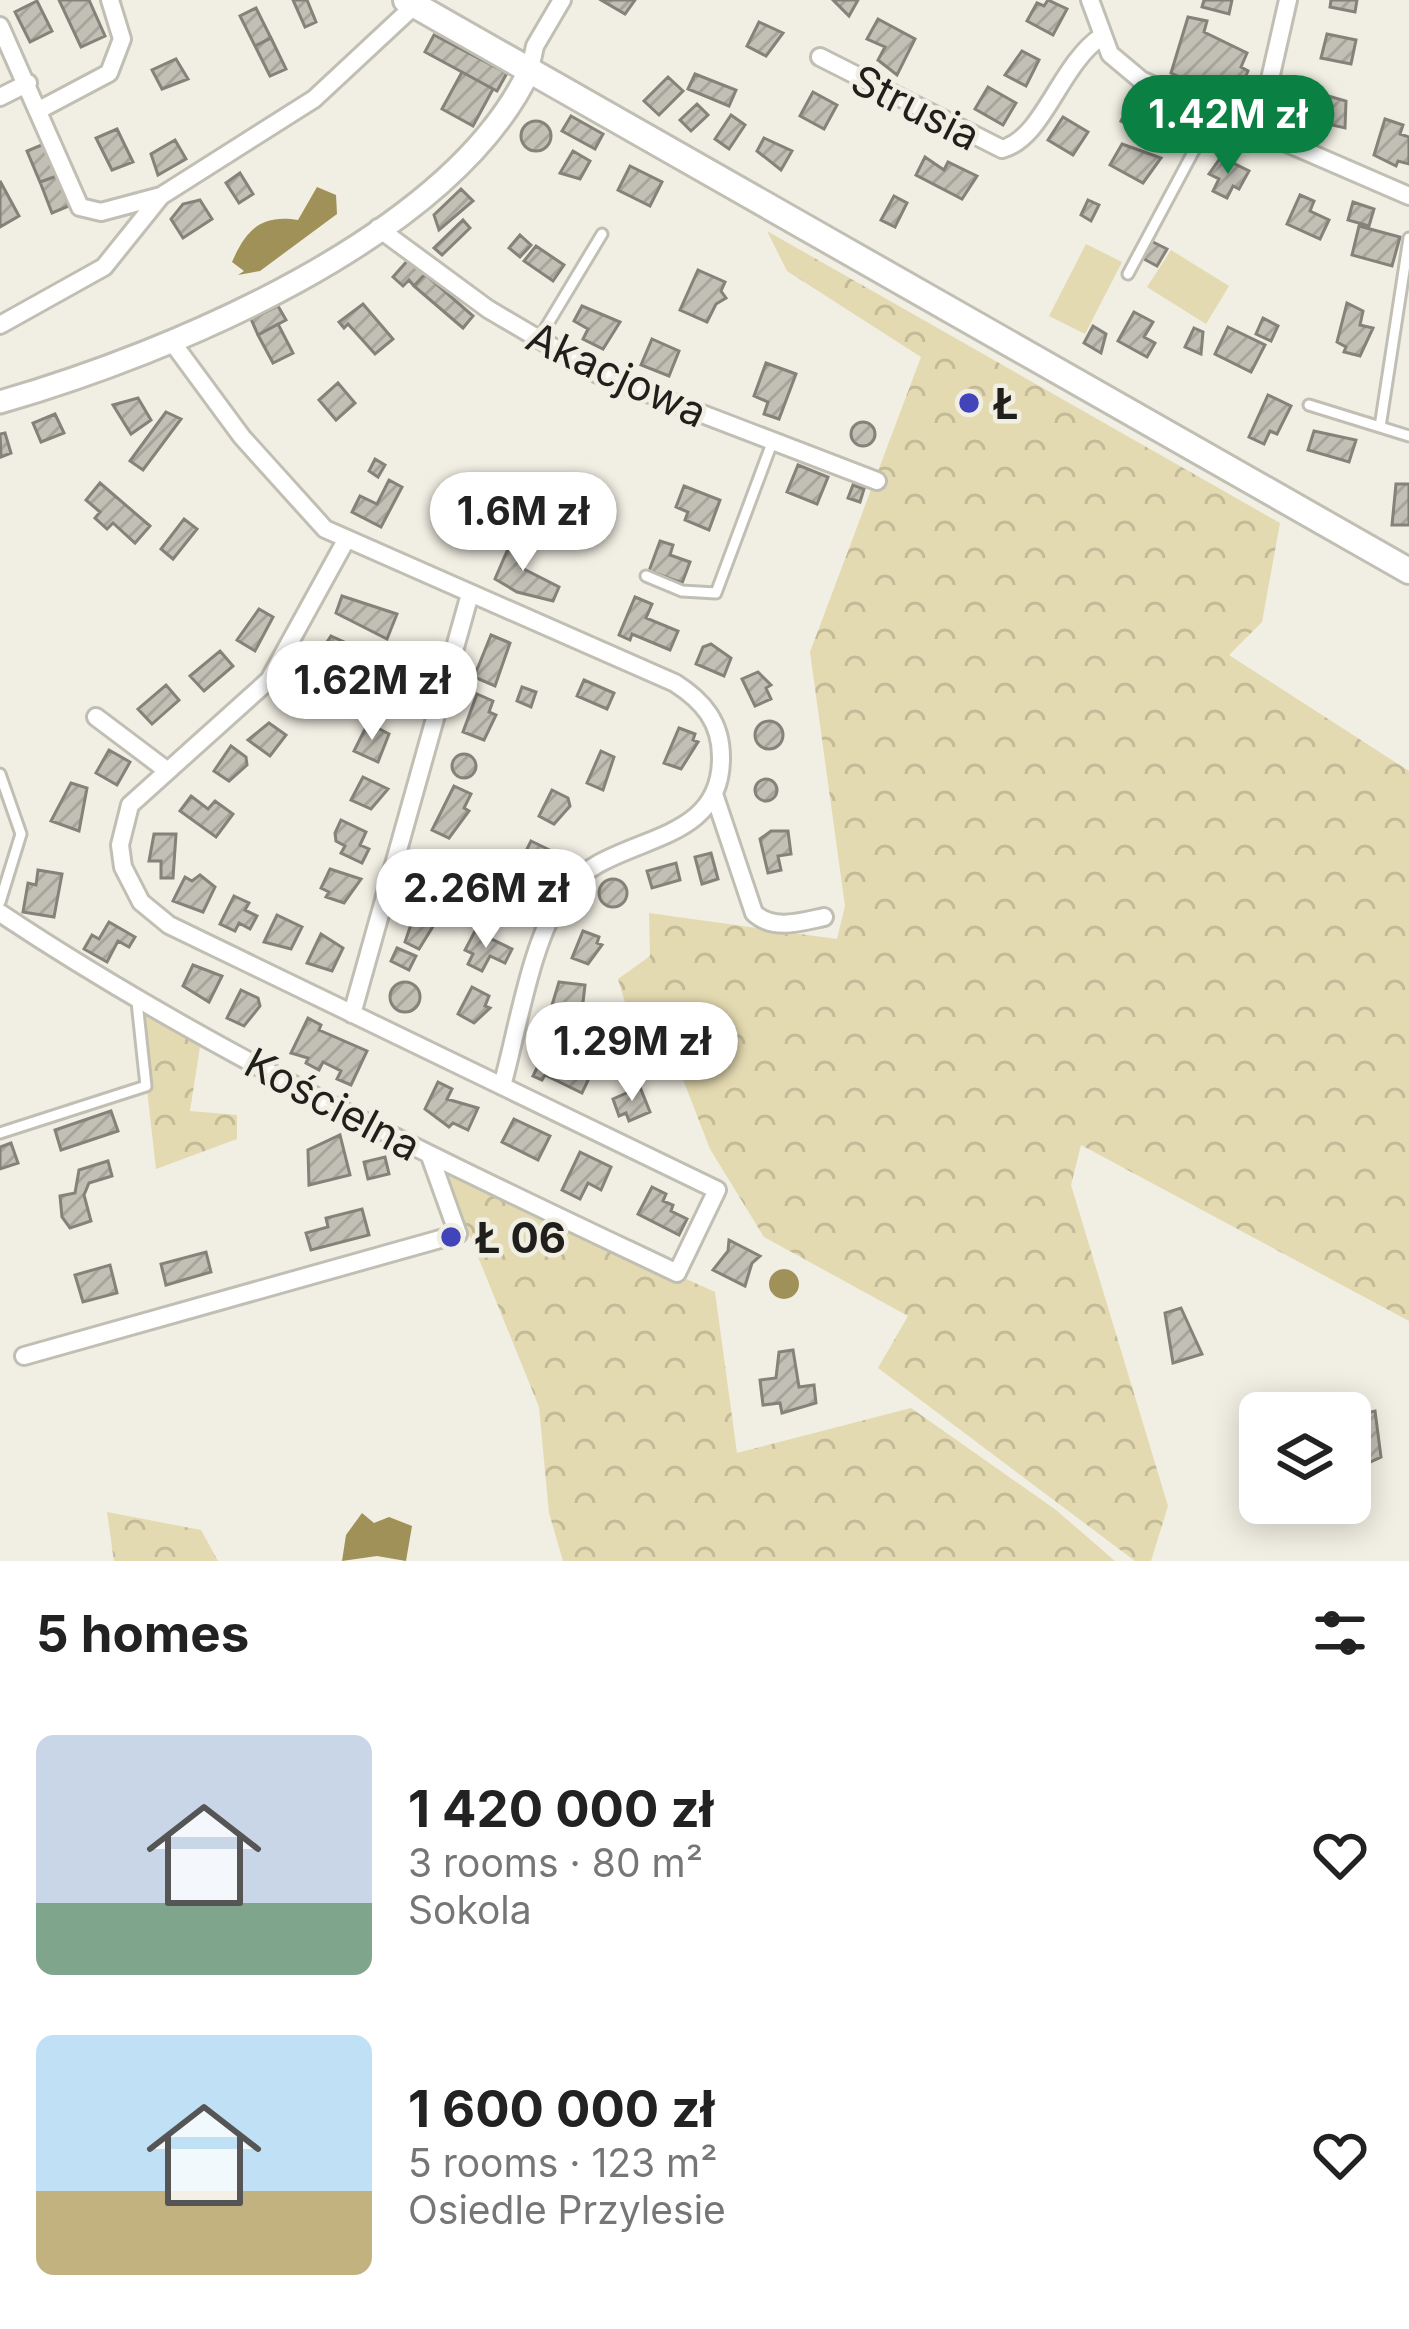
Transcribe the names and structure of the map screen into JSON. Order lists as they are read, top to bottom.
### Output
{
  "streets": {
    "street": ["Strusia", "Akacjowa", "Kościelna"]
  },
  "places": ["Ł", "Ł 06"],
  "page": {
    "price": [
      "1.42M zł",
      "1.6M zł",
      "1.62M zł",
      "2.26M zł",
      "1.29M zł"
    ],
    "heading": "5 homes",
    "list": [
      {
        "name": "1 420 000 zł",
        "note": "3 rooms · 80 m² · Sokola"
      },
      {
        "name": "1 600 000 zł",
        "note": "5 rooms · 123 m² · Osiedle Przylesie"
      }
    ]
  }
}
